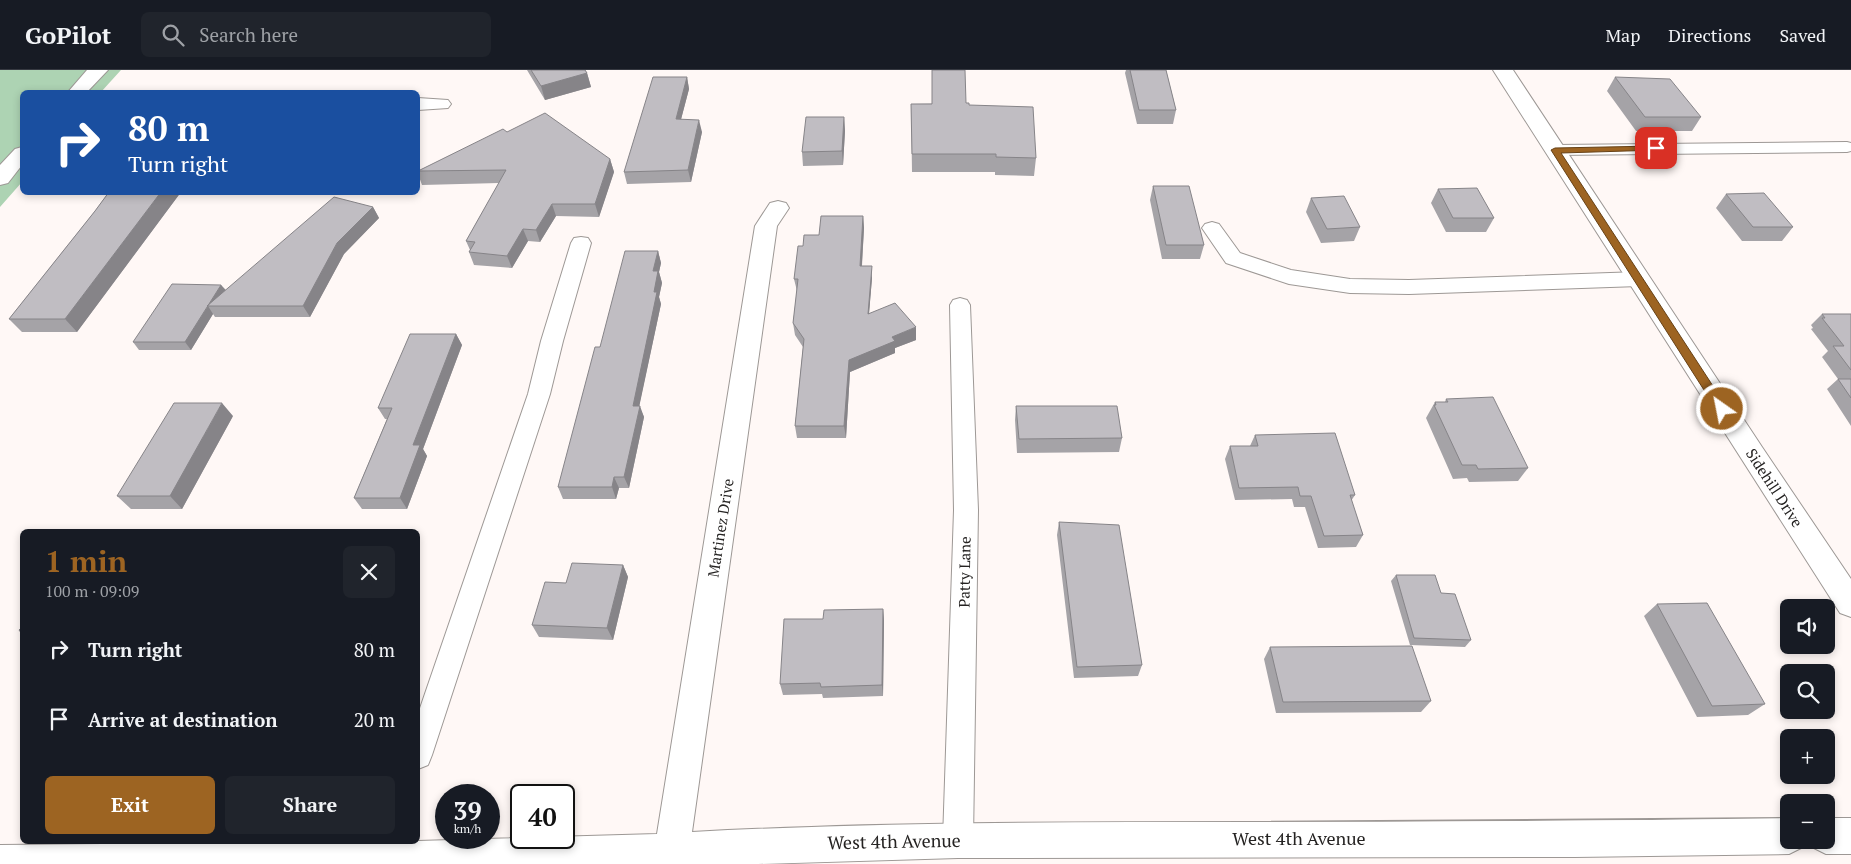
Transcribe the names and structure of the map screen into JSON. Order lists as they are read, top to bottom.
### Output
{
  "streets": {
    "street": ["Sidehill Drive", "Martinez Drive", "West 4th Avenue"],
    "lane": ["Patty Lane"]
  },
  "crossings": [
    ["Martinez Drive", "West 4th Avenue"],
    ["Patty Lane", "West 4th Avenue"]
  ],
  "page": {
    "header": "GoPilot",
    "search": "Search here",
    "nav": ["Map", "Directions", "Saved"],
    "turn": ["80 m", "Turn right"],
    "heading": ["1 min", "100 m · 09:09"],
    "map_buttons": ["+", "−"],
    "list": [
      {
        "name": "Turn right",
        "value": "80 m"
      },
      {
        "name": "Arrive at destination",
        "value": "20 m"
      }
    ],
    "buttons": ["Exit", "Share"],
    "speed": "39 km/h",
    "limit": "40"
  }
}
